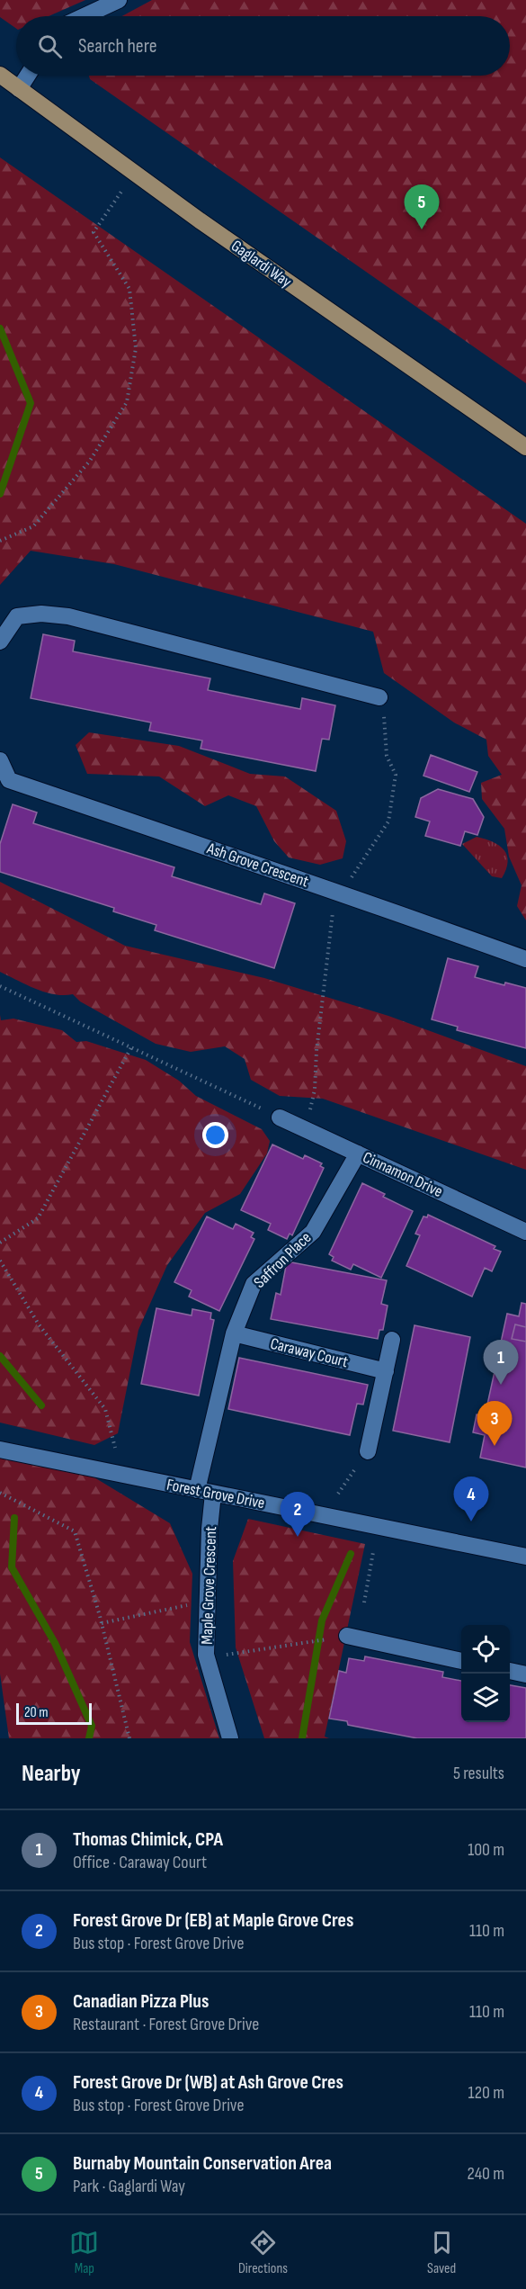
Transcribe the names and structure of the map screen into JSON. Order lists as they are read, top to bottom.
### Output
{
  "streets": {
    "main road": ["Gaglardi Way"],
    "street": [
      "Ash Grove Crescent",
      "Cinnamon Drive",
      "Saffron Place",
      "Caraway Court",
      "Forest Grove Drive",
      "Maple Grove Crescent"
    ]
  },
  "crossings": [
    ["Cinnamon Drive", "Saffron Place"],
    ["Saffron Place", "Caraway Court"],
    ["Saffron Place", "Forest Grove Drive"],
    ["Forest Grove Drive", "Maple Grove Crescent"]
  ],
  "scale_bar": "20 m",
  "page": {
    "search": "Search here",
    "pins": [
      "5",
      "1",
      "3",
      "4",
      "2"
    ],
    "scale": "20 m",
    "heading": ["Nearby", "5 results"],
    "list": [
      {
        "mark": "1",
        "name": "Thomas Chimick, CPA",
        "note": "Office · Caraway Court",
        "value": "100 m"
      },
      {
        "mark": "2",
        "name": "Forest Grove Dr (EB) at Maple Grove Cres",
        "note": "Bus stop · Forest Grove Drive",
        "value": "110 m"
      },
      {
        "mark": "3",
        "name": "Canadian Pizza Plus",
        "note": "Restaurant · Forest Grove Drive",
        "value": "110 m"
      },
      {
        "mark": "4",
        "name": "Forest Grove Dr (WB) at Ash Grove Cres",
        "note": "Bus stop · Forest Grove Drive",
        "value": "120 m"
      },
      {
        "mark": "5",
        "name": "Burnaby Mountain Conservation Area",
        "note": "Park · Gaglardi Way",
        "value": "240 m"
      }
    ],
    "nav": ["Map", "Directions", "Saved"]
  }
}
